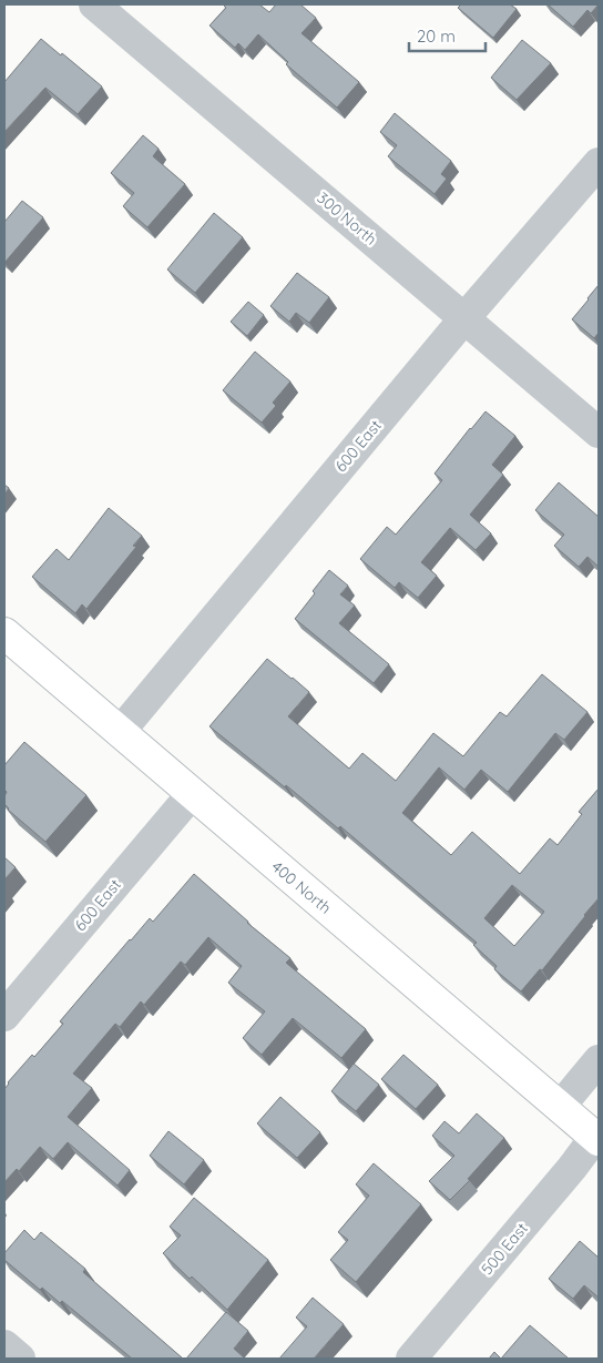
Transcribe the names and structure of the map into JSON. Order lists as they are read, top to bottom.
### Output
{
  "streets": {
    "main road": ["400 North"],
    "street": ["300 North", "600 East", "500 East"]
  },
  "crossings": [
    ["300 North", "600 East"],
    ["600 East", "400 North"],
    ["400 North", "500 East"]
  ],
  "scale_bar": "20 m"
}
